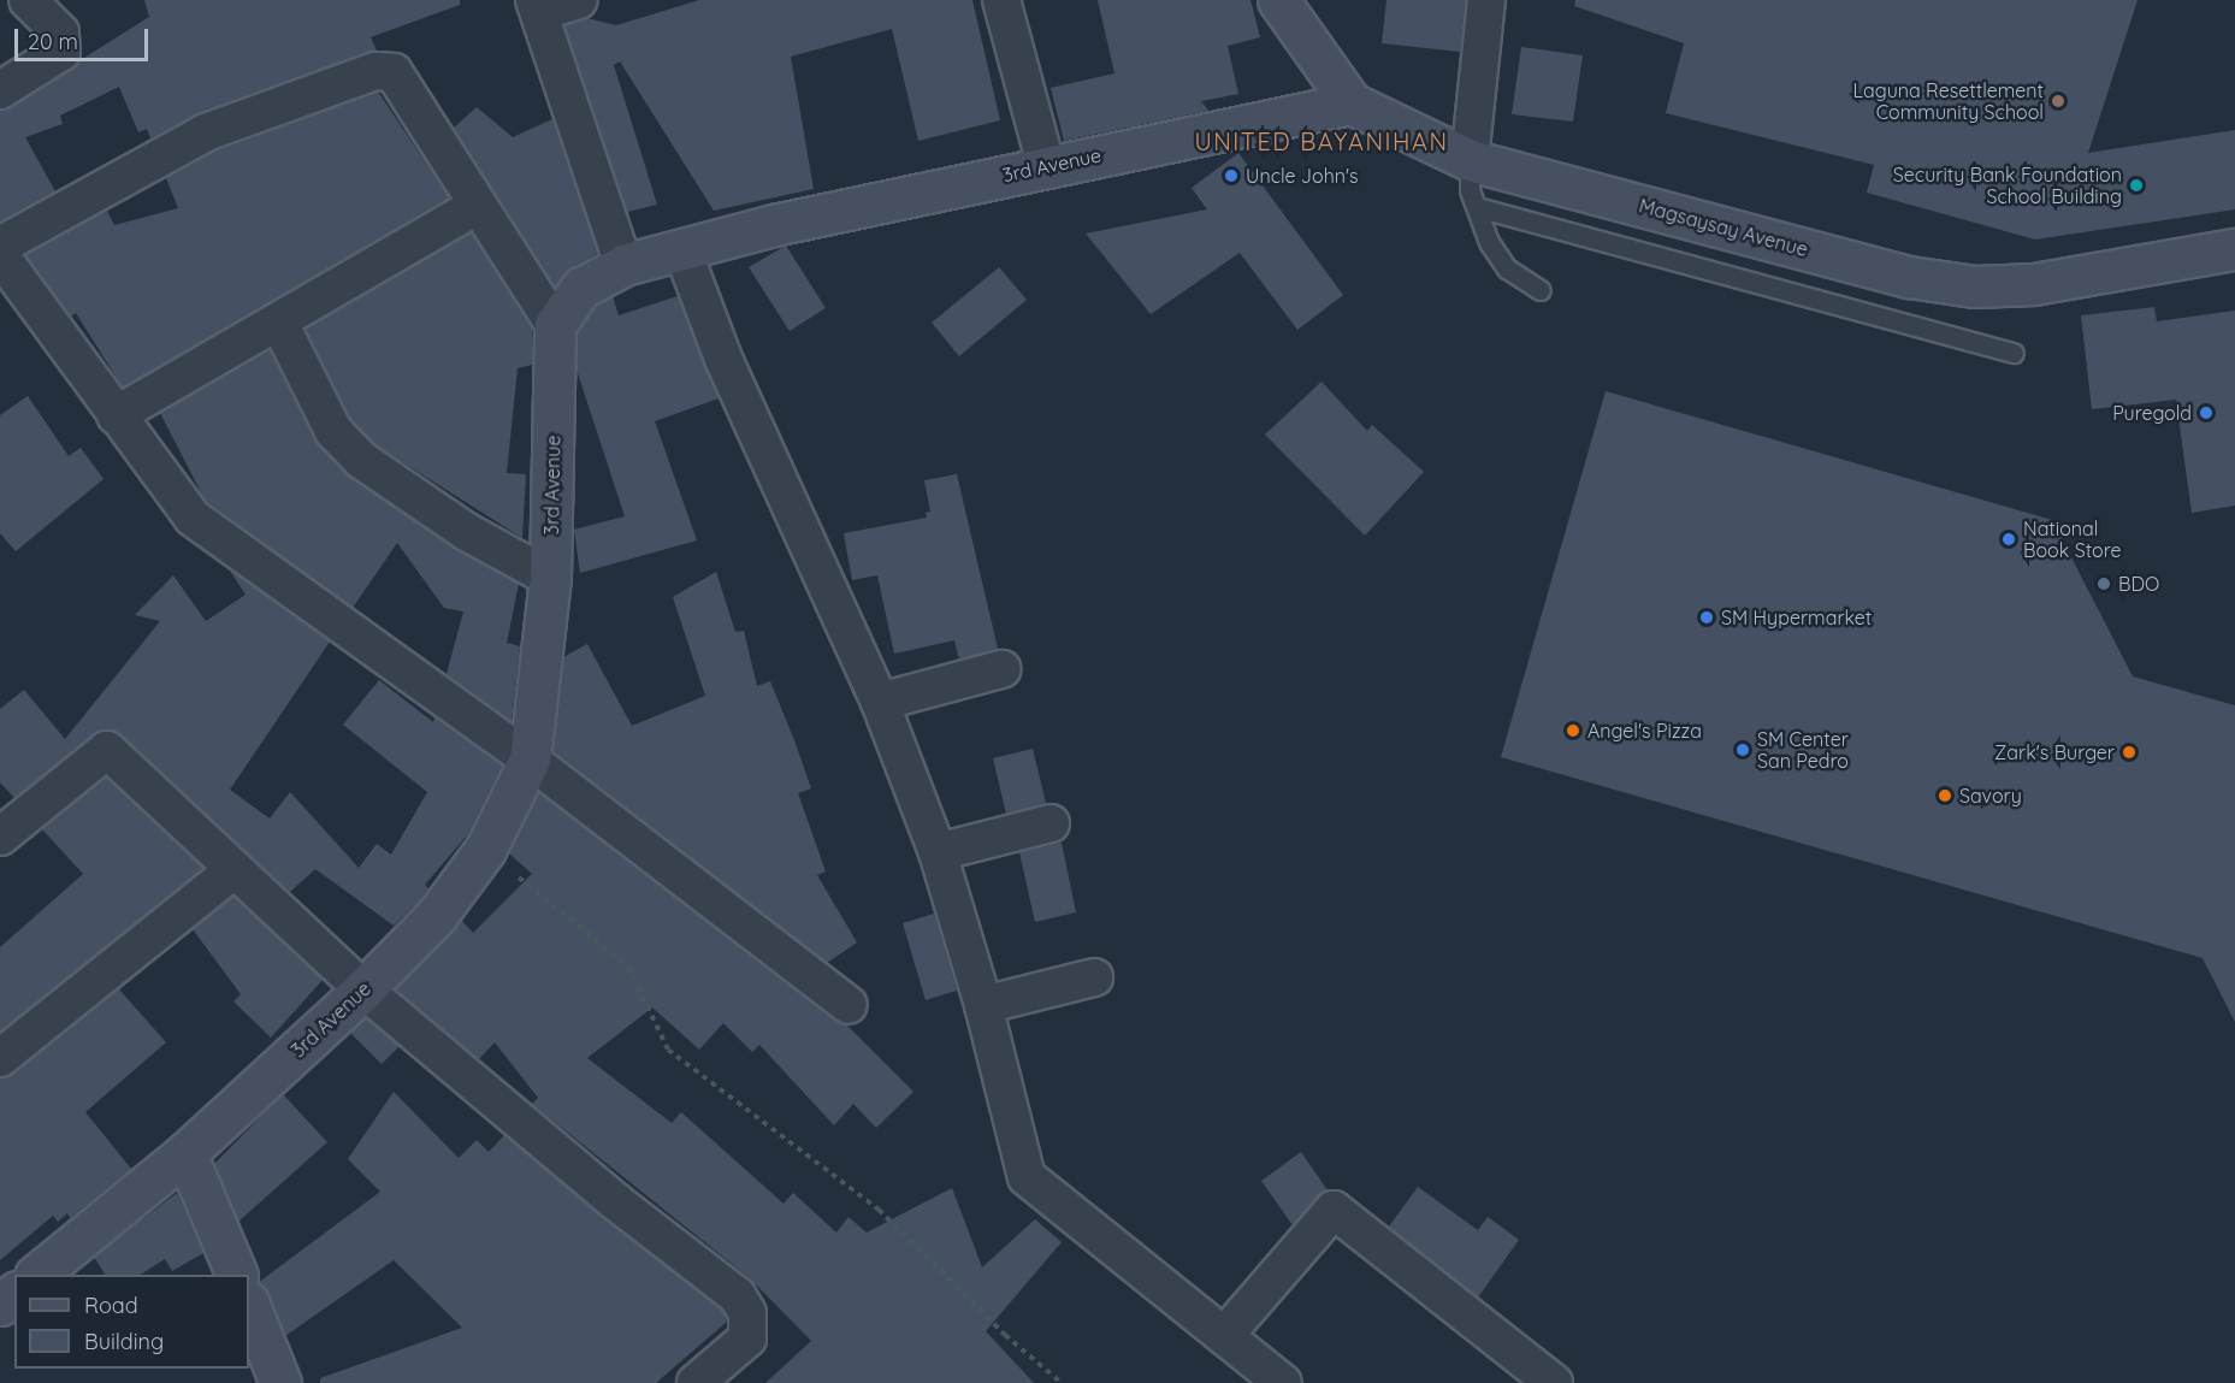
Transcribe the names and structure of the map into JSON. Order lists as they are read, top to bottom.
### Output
{
  "streets": {
    "street": ["3rd Avenue", "Magsaysay Avenue"]
  },
  "crossings": [
    ["3rd Avenue", "Magsaysay Avenue"]
  ],
  "districts": ["UNITED BAYANIHAN"],
  "places": [
    "Laguna Resettlement Community School",
    "Uncle John's",
    "Security Bank Foundation School Building",
    "Puregold",
    "National Book Store",
    "BDO",
    "SM Hypermarket",
    "Angel's Pizza",
    "SM Center San Pedro",
    "Zark's Burger",
    "Savory"
  ],
  "legend": ["Road", "Building"],
  "scale_bar": "20 m"
}
